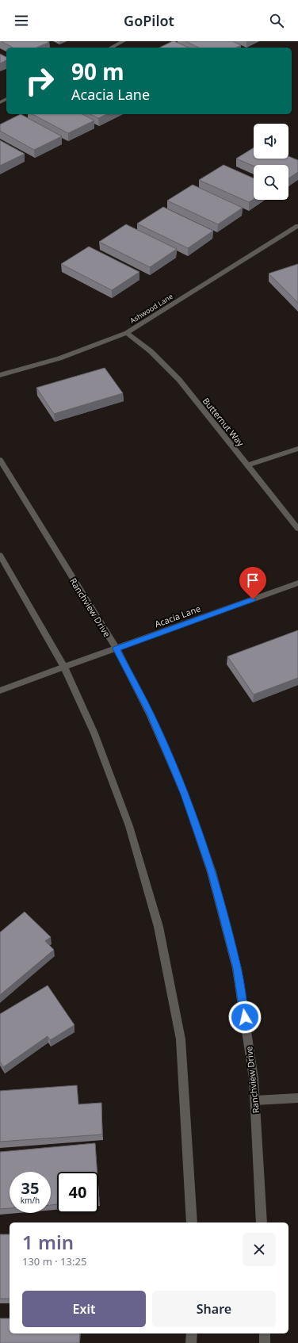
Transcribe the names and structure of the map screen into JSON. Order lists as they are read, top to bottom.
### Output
{
  "streets": {
    "street": [
      "Ashwood Lane",
      "Butternut Way",
      "Ranchview Drive",
      "Acacia Lane"
    ]
  },
  "crossings": [
    ["Ashwood Lane", "Butternut Way"],
    ["Ranchview Drive", "Acacia Lane"]
  ],
  "page": {
    "header": "GoPilot",
    "turn": ["90 m", "Acacia Lane"],
    "speed": "35 km/h",
    "limit": "40",
    "heading": ["1 min", "130 m · 13:25"],
    "buttons": ["Exit", "Share"]
  }
}
